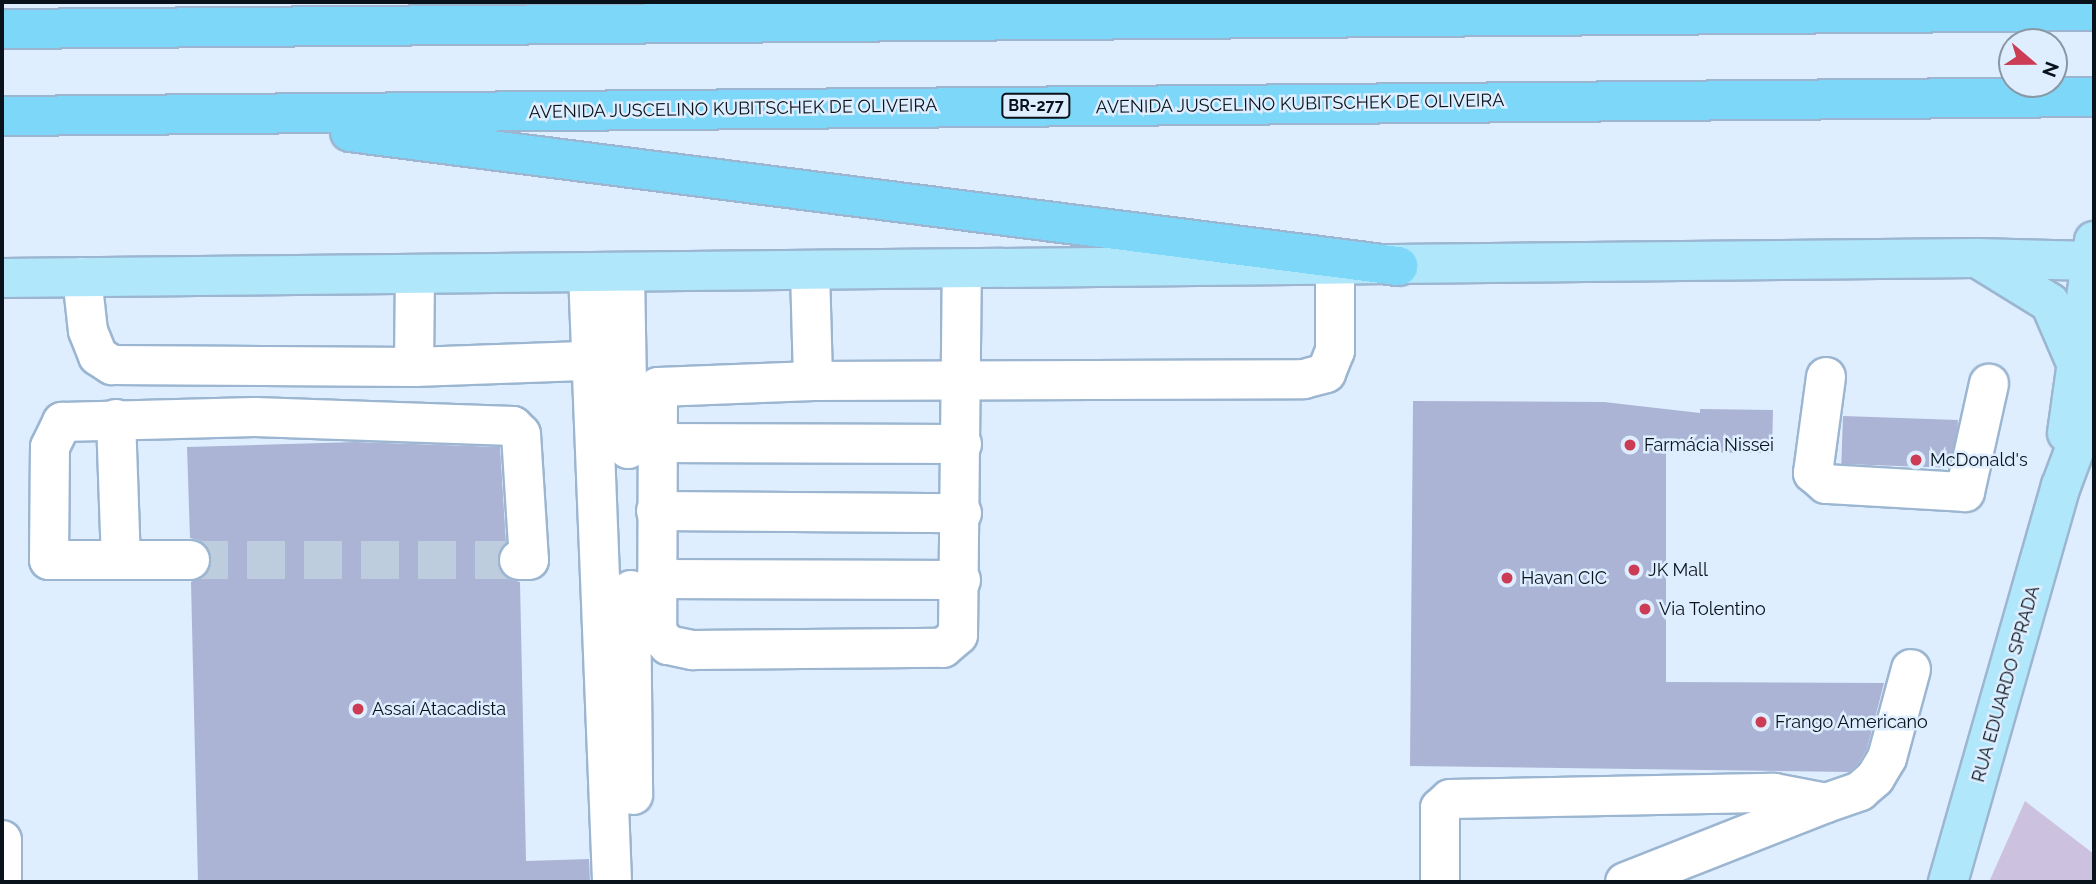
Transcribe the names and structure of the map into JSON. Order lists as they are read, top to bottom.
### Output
{
  "streets": {
    "highway": ["AVENIDA JUSCELINO KUBITSCHEK DE OLIVEIRA", "BR-277"],
    "main road": ["RUA EDUARDO SPRADA"]
  },
  "places": [
    "Farmácia Nissei",
    "McDonald's",
    "JK Mall",
    "Havan CIC",
    "Via Tolentino",
    "Assaí Atacadista",
    "Frango Americano"
  ],
  "north": "right"
}
